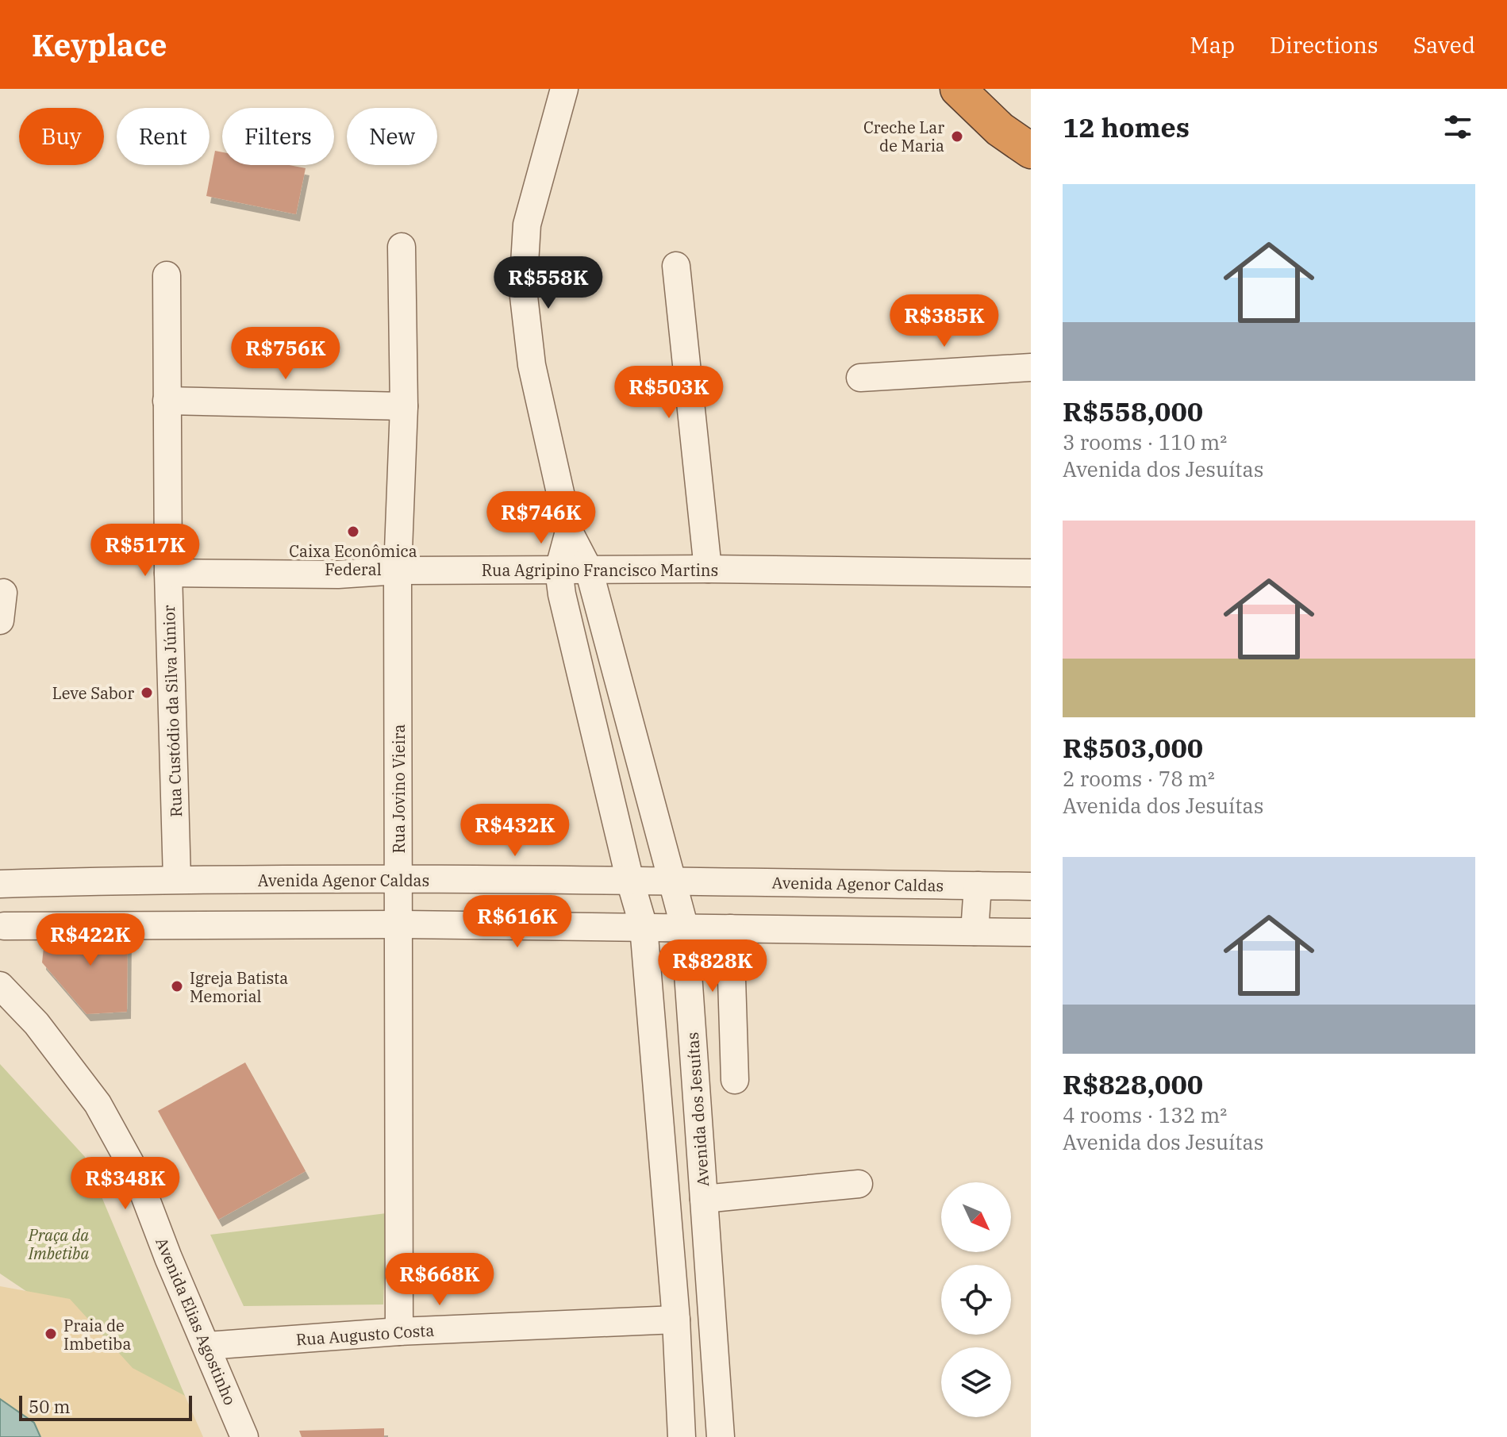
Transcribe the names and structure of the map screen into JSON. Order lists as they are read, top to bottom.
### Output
{
  "streets": {
    "street": [
      "Rua Agripino Francisco Martins",
      "Rua Custódio da Silva Júnior",
      "Rua Jovino Vieira",
      "Avenida Agenor Caldas",
      "Avenida dos Jesuítas",
      "Avenida Elias Agostinho",
      "Rua Augusto Costa"
    ]
  },
  "crossings": [
    ["Rua Agripino Francisco Martins", "Rua Custódio da Silva Júnior"],
    ["Rua Agripino Francisco Martins", "Rua Jovino Vieira"],
    ["Rua Agripino Francisco Martins", "Avenida dos Jesuítas"],
    ["Rua Custódio da Silva Júnior", "Avenida Agenor Caldas"],
    ["Rua Jovino Vieira", "Avenida Agenor Caldas"],
    ["Rua Jovino Vieira", "Rua Augusto Costa"],
    ["Avenida Agenor Caldas", "Avenida dos Jesuítas"],
    ["Avenida dos Jesuítas", "Rua Augusto Costa"],
    ["Avenida Elias Agostinho", "Rua Augusto Costa"]
  ],
  "parks": ["Praça da Imbetiba"],
  "places": [
    "Creche Lar de Maria",
    "Caixa Econômica Federal",
    "Leve Sabor",
    "Igreja Batista Memorial",
    "Praia de Imbetiba"
  ],
  "scale_bar": "50 m",
  "north": "bottom right",
  "page": {
    "header": "Keyplace",
    "nav": ["Map", "Directions", "Saved"],
    "heading": "12 homes",
    "chip": [
      "Buy",
      "Rent",
      "Filters",
      "New"
    ],
    "list": [
      {
        "name": "R$558,000",
        "note": "3 rooms · 110 m² · Avenida dos Jesuítas"
      },
      {
        "name": "R$503,000",
        "note": "2 rooms · 78 m² · Avenida dos Jesuítas"
      },
      {
        "name": "R$828,000",
        "note": "4 rooms · 132 m² · Avenida dos Jesuítas"
      }
    ],
    "price": [
      "R$558K",
      "R$385K",
      "R$756K",
      "R$503K",
      "R$746K",
      "R$517K",
      "R$432K",
      "R$616K",
      "R$422K",
      "R$828K",
      "R$348K",
      "R$668K"
    ],
    "scale": "50 m"
  }
}
